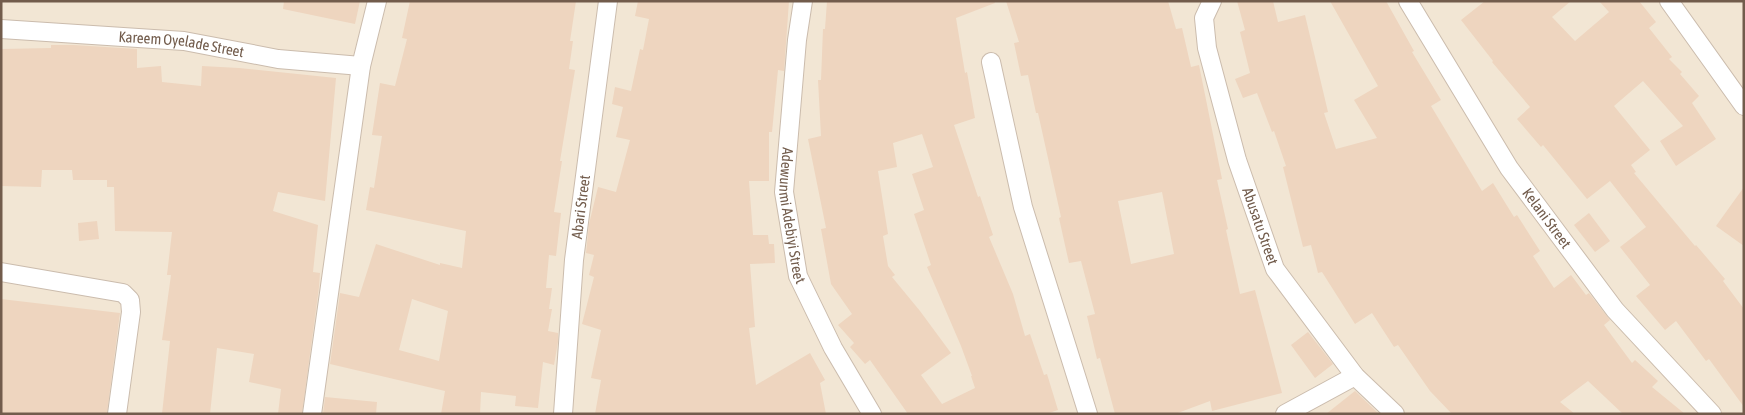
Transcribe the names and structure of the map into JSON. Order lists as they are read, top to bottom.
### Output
{
  "streets": {
    "street": [
      "Kareem Oyelade Street",
      "Abari Street",
      "Adewunmi Adebiyi Street",
      "Kelani Street",
      "Abusatu Street"
    ]
  }
}
